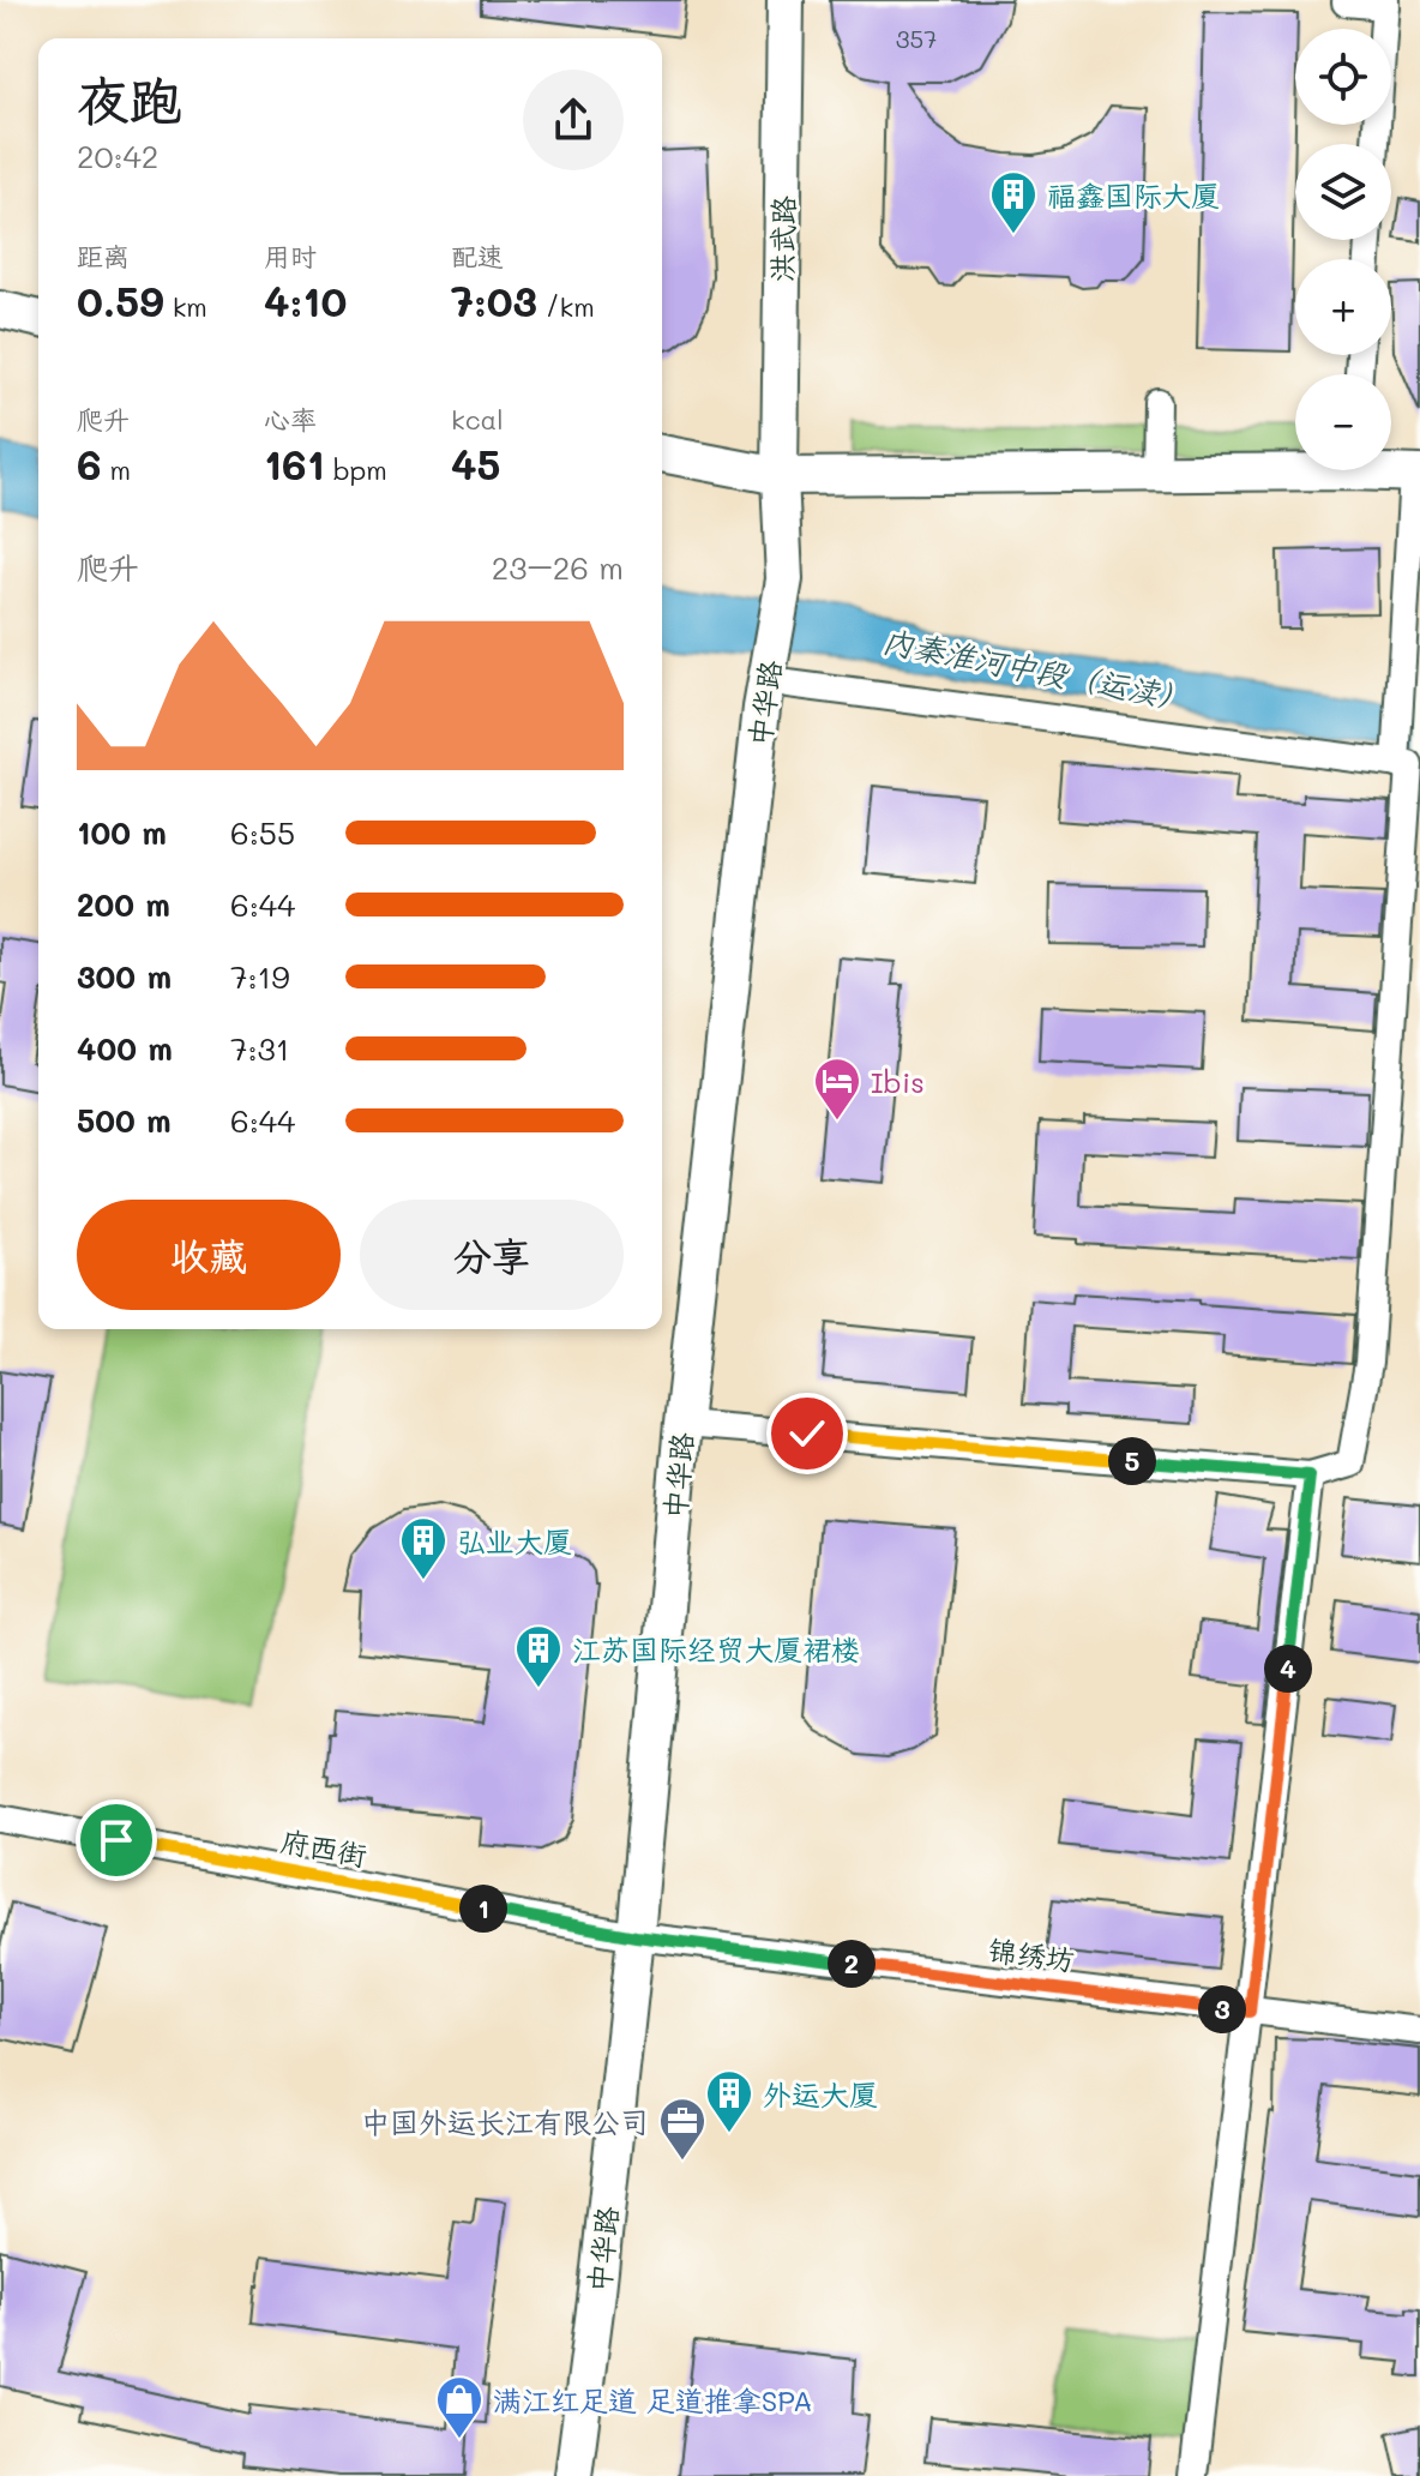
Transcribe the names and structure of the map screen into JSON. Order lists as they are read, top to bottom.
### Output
{
  "streets": {
    "main road": ["洪武路", "中华路"],
    "street": ["府西街", "锦绣坊"]
  },
  "crossings": [
    ["洪武路", "中华路"],
    ["中华路", "府西街"],
    ["中华路", "锦绣坊"],
    ["府西街", "锦绣坊"]
  ],
  "water": ["内秦淮河中段（运渎）"],
  "places": {
    "building": [
      "福鑫国际大厦",
      "弘业大厦",
      "江苏国际经贸大厦裙楼",
      "外运大厦"
    ],
    "hotel": ["Ibis"],
    "office": ["中国外运长江有限公司"],
    "shop": ["满江红足道 足道推拿SPA"]
  },
  "house_numbers": ["357"],
  "page": {
    "map_buttons": ["+", "−"],
    "heading": ["夜跑", "20:42"],
    "stats": [
      ["距离", "0.59 km"],
      ["用时", "4:10"],
      ["配速", "7:03 /km"],
      ["爬升", "6 m"],
      ["心率", "161 bpm"],
      ["kcal", "45"]
    ],
    "chart": ["爬升", "23–26 m"],
    "list": [
      {
        "name": "100 m",
        "note": "6:55"
      },
      {
        "name": "200 m",
        "note": "6:44"
      },
      {
        "name": "300 m",
        "note": "7:19"
      },
      {
        "name": "400 m",
        "note": "7:31"
      },
      {
        "name": "500 m",
        "note": "6:44"
      }
    ],
    "buttons": ["收藏", "分享"],
    "pins": [
      "5",
      "4",
      "1",
      "2",
      "3"
    ]
  }
}
